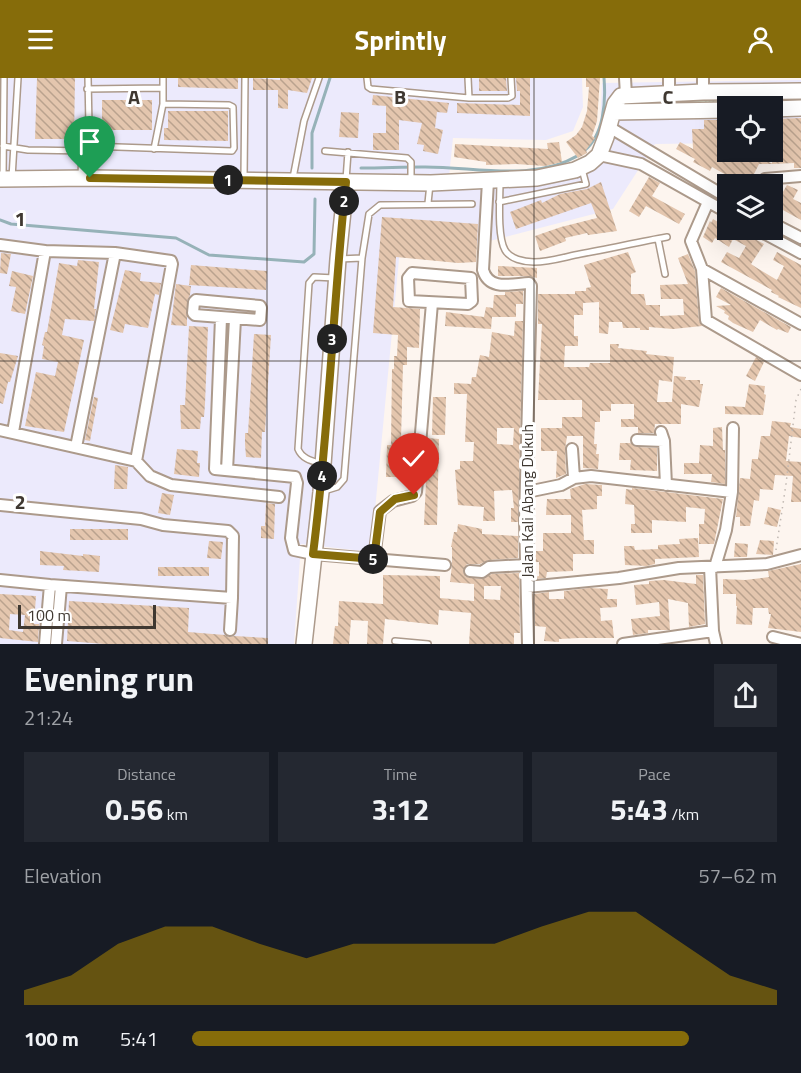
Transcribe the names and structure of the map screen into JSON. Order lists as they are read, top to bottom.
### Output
{
  "streets": {
    "street": ["Jalan Kali Abang Dukuh"]
  },
  "scale_bar": "100 m",
  "page": {
    "header": "Sprintly",
    "pins": [
      "1",
      "2",
      "3",
      "4",
      "5"
    ],
    "scale": "100 m",
    "heading": ["Evening run", "21:24"],
    "stats": [
      ["Distance", "0.56 km"],
      ["Time", "3:12"],
      ["Pace", "5:43 /km"]
    ],
    "chart": ["Elevation", "57–62 m"],
    "list": [
      {
        "name": "100 m",
        "note": "5:41"
      }
    ]
  },
  "grid": {
    "columns": ["A", "B", "C"],
    "rows": ["1", "2"]
  }
}
